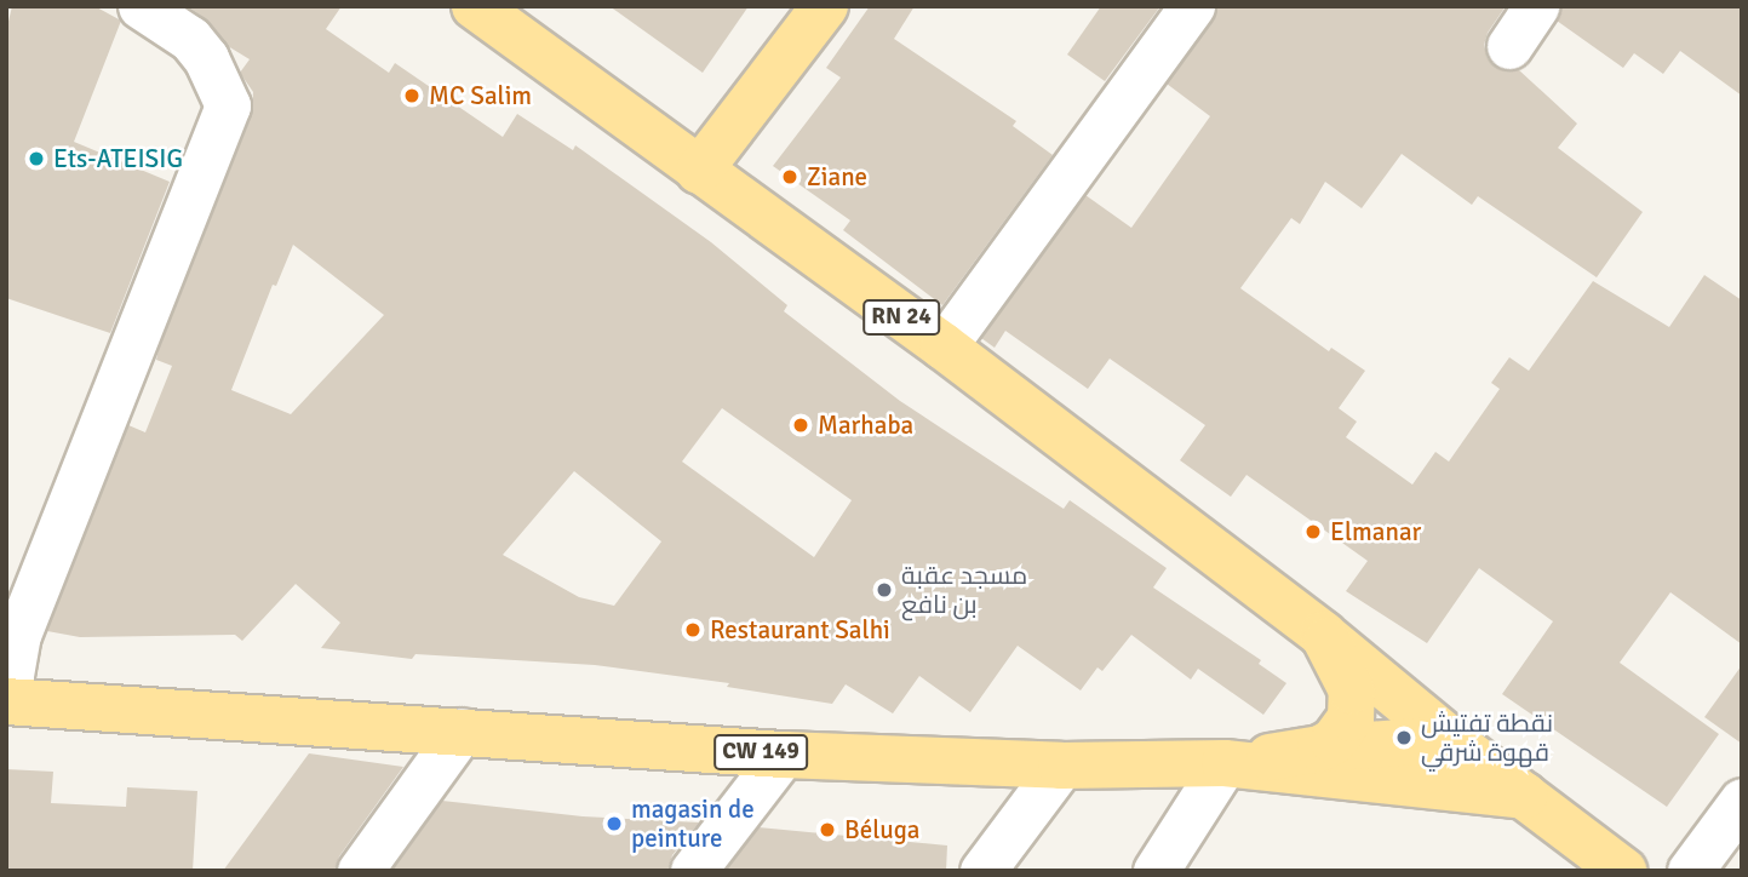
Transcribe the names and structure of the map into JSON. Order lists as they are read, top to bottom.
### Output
{
  "streets": {
    "main road": ["RN 24", "CW 149"]
  },
  "crossings": [
    ["RN 24", "CW 149"]
  ],
  "places": [
    "MC Salim",
    "Ets-ATEISIG",
    "Ziane",
    "Marhaba",
    "Elmanar",
    "مسجد عقبة بن نافع",
    "Restaurant Salhi",
    "نقطة تفتيش قهوة شرقي",
    "magasin de peinture",
    "Béluga"
  ]
}
